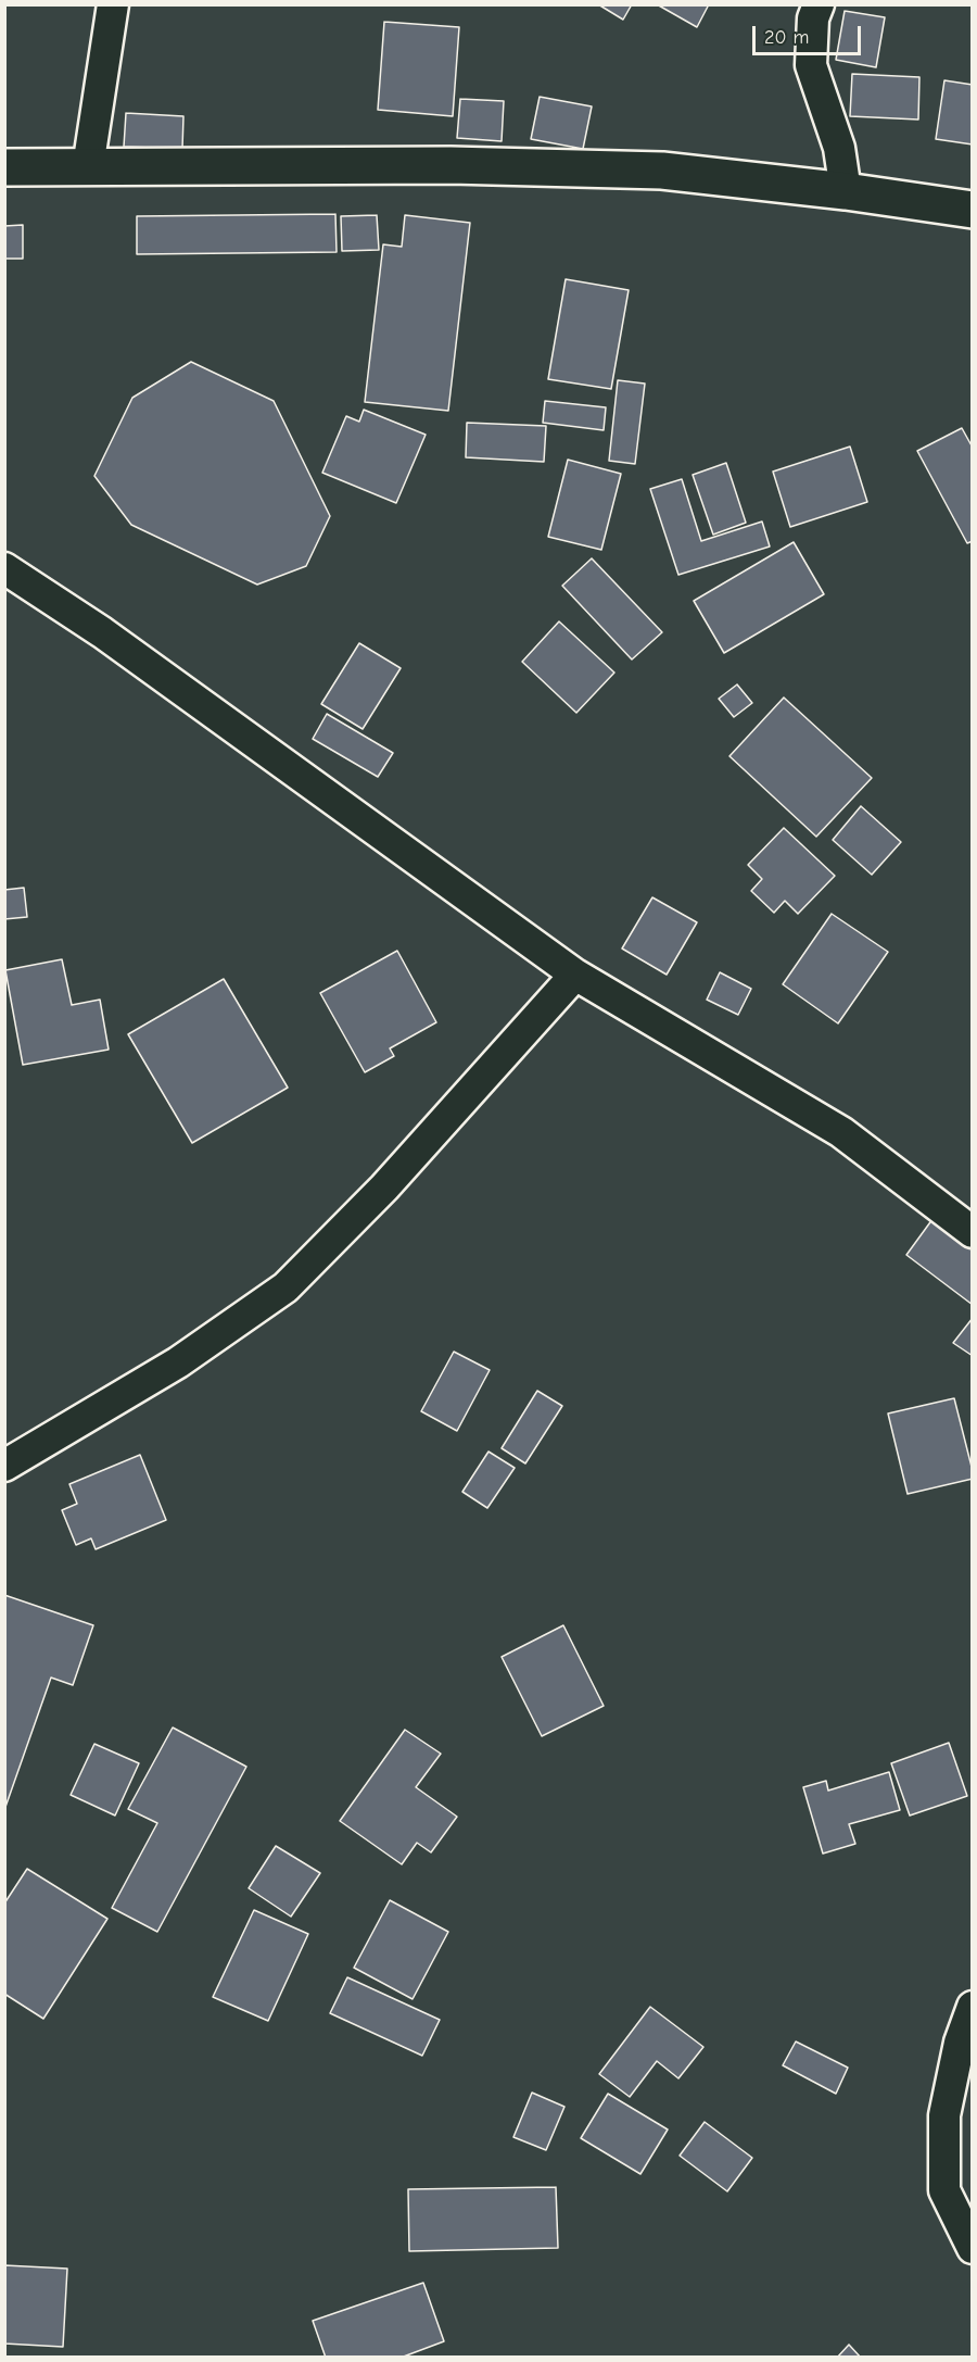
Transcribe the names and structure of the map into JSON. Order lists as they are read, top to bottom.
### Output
{
  "scale_bar": "20 m"
}
